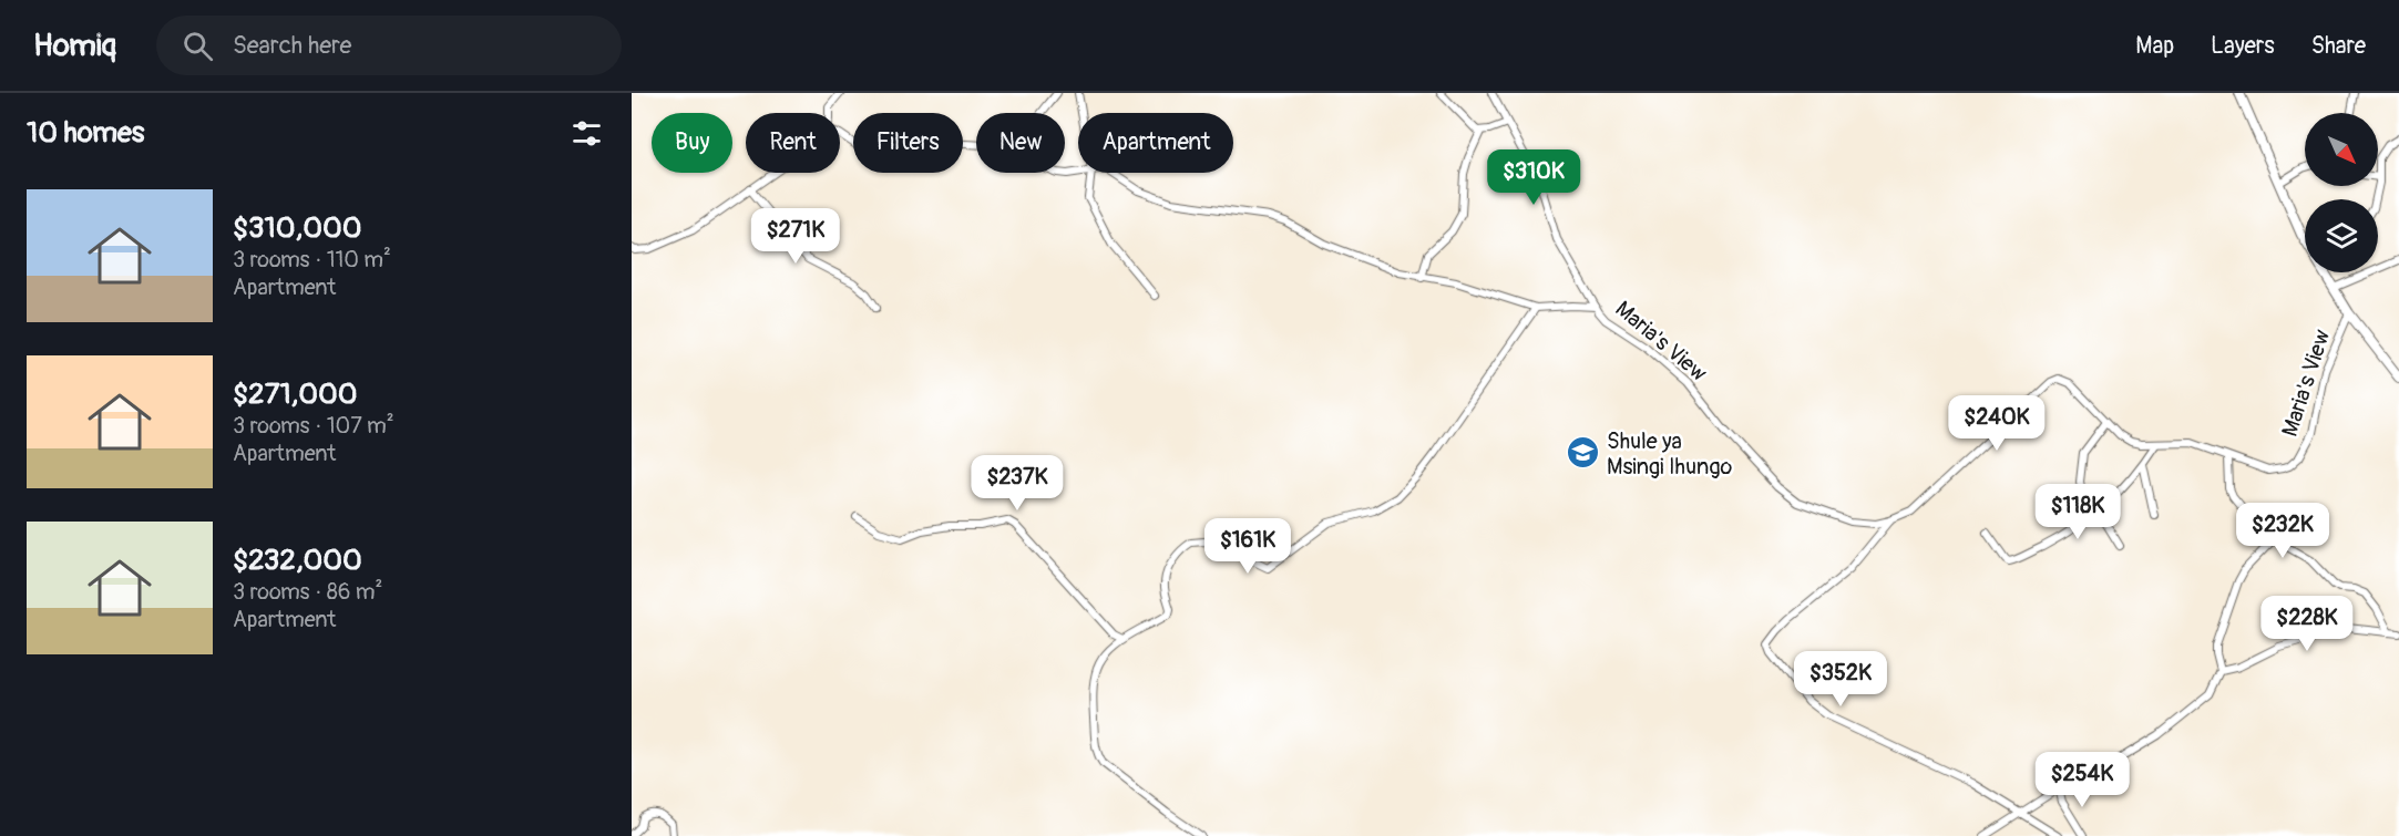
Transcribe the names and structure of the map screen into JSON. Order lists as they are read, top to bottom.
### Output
{
  "streets": {
    "street": ["Maria's View"]
  },
  "places": {
    "school or university": ["Shule ya Msingi Ihungo"]
  },
  "north": "bottom right",
  "page": {
    "header": "Homiq",
    "search": "Search here",
    "nav": ["Map", "Layers", "Share"],
    "heading": "10 homes",
    "chip": [
      "Buy",
      "Rent",
      "Filters",
      "New",
      "Apartment"
    ],
    "price": [
      "$310K",
      "$271K",
      "$240K",
      "$237K",
      "$118K",
      "$232K",
      "$161K",
      "$228K",
      "$352K",
      "$254K"
    ],
    "list": [
      {
        "name": "$310,000",
        "note": "3 rooms · 110 m² · Apartment"
      },
      {
        "name": "$271,000",
        "note": "3 rooms · 107 m² · Apartment"
      },
      {
        "name": "$232,000",
        "note": "3 rooms · 86 m² · Apartment"
      }
    ]
  }
}
